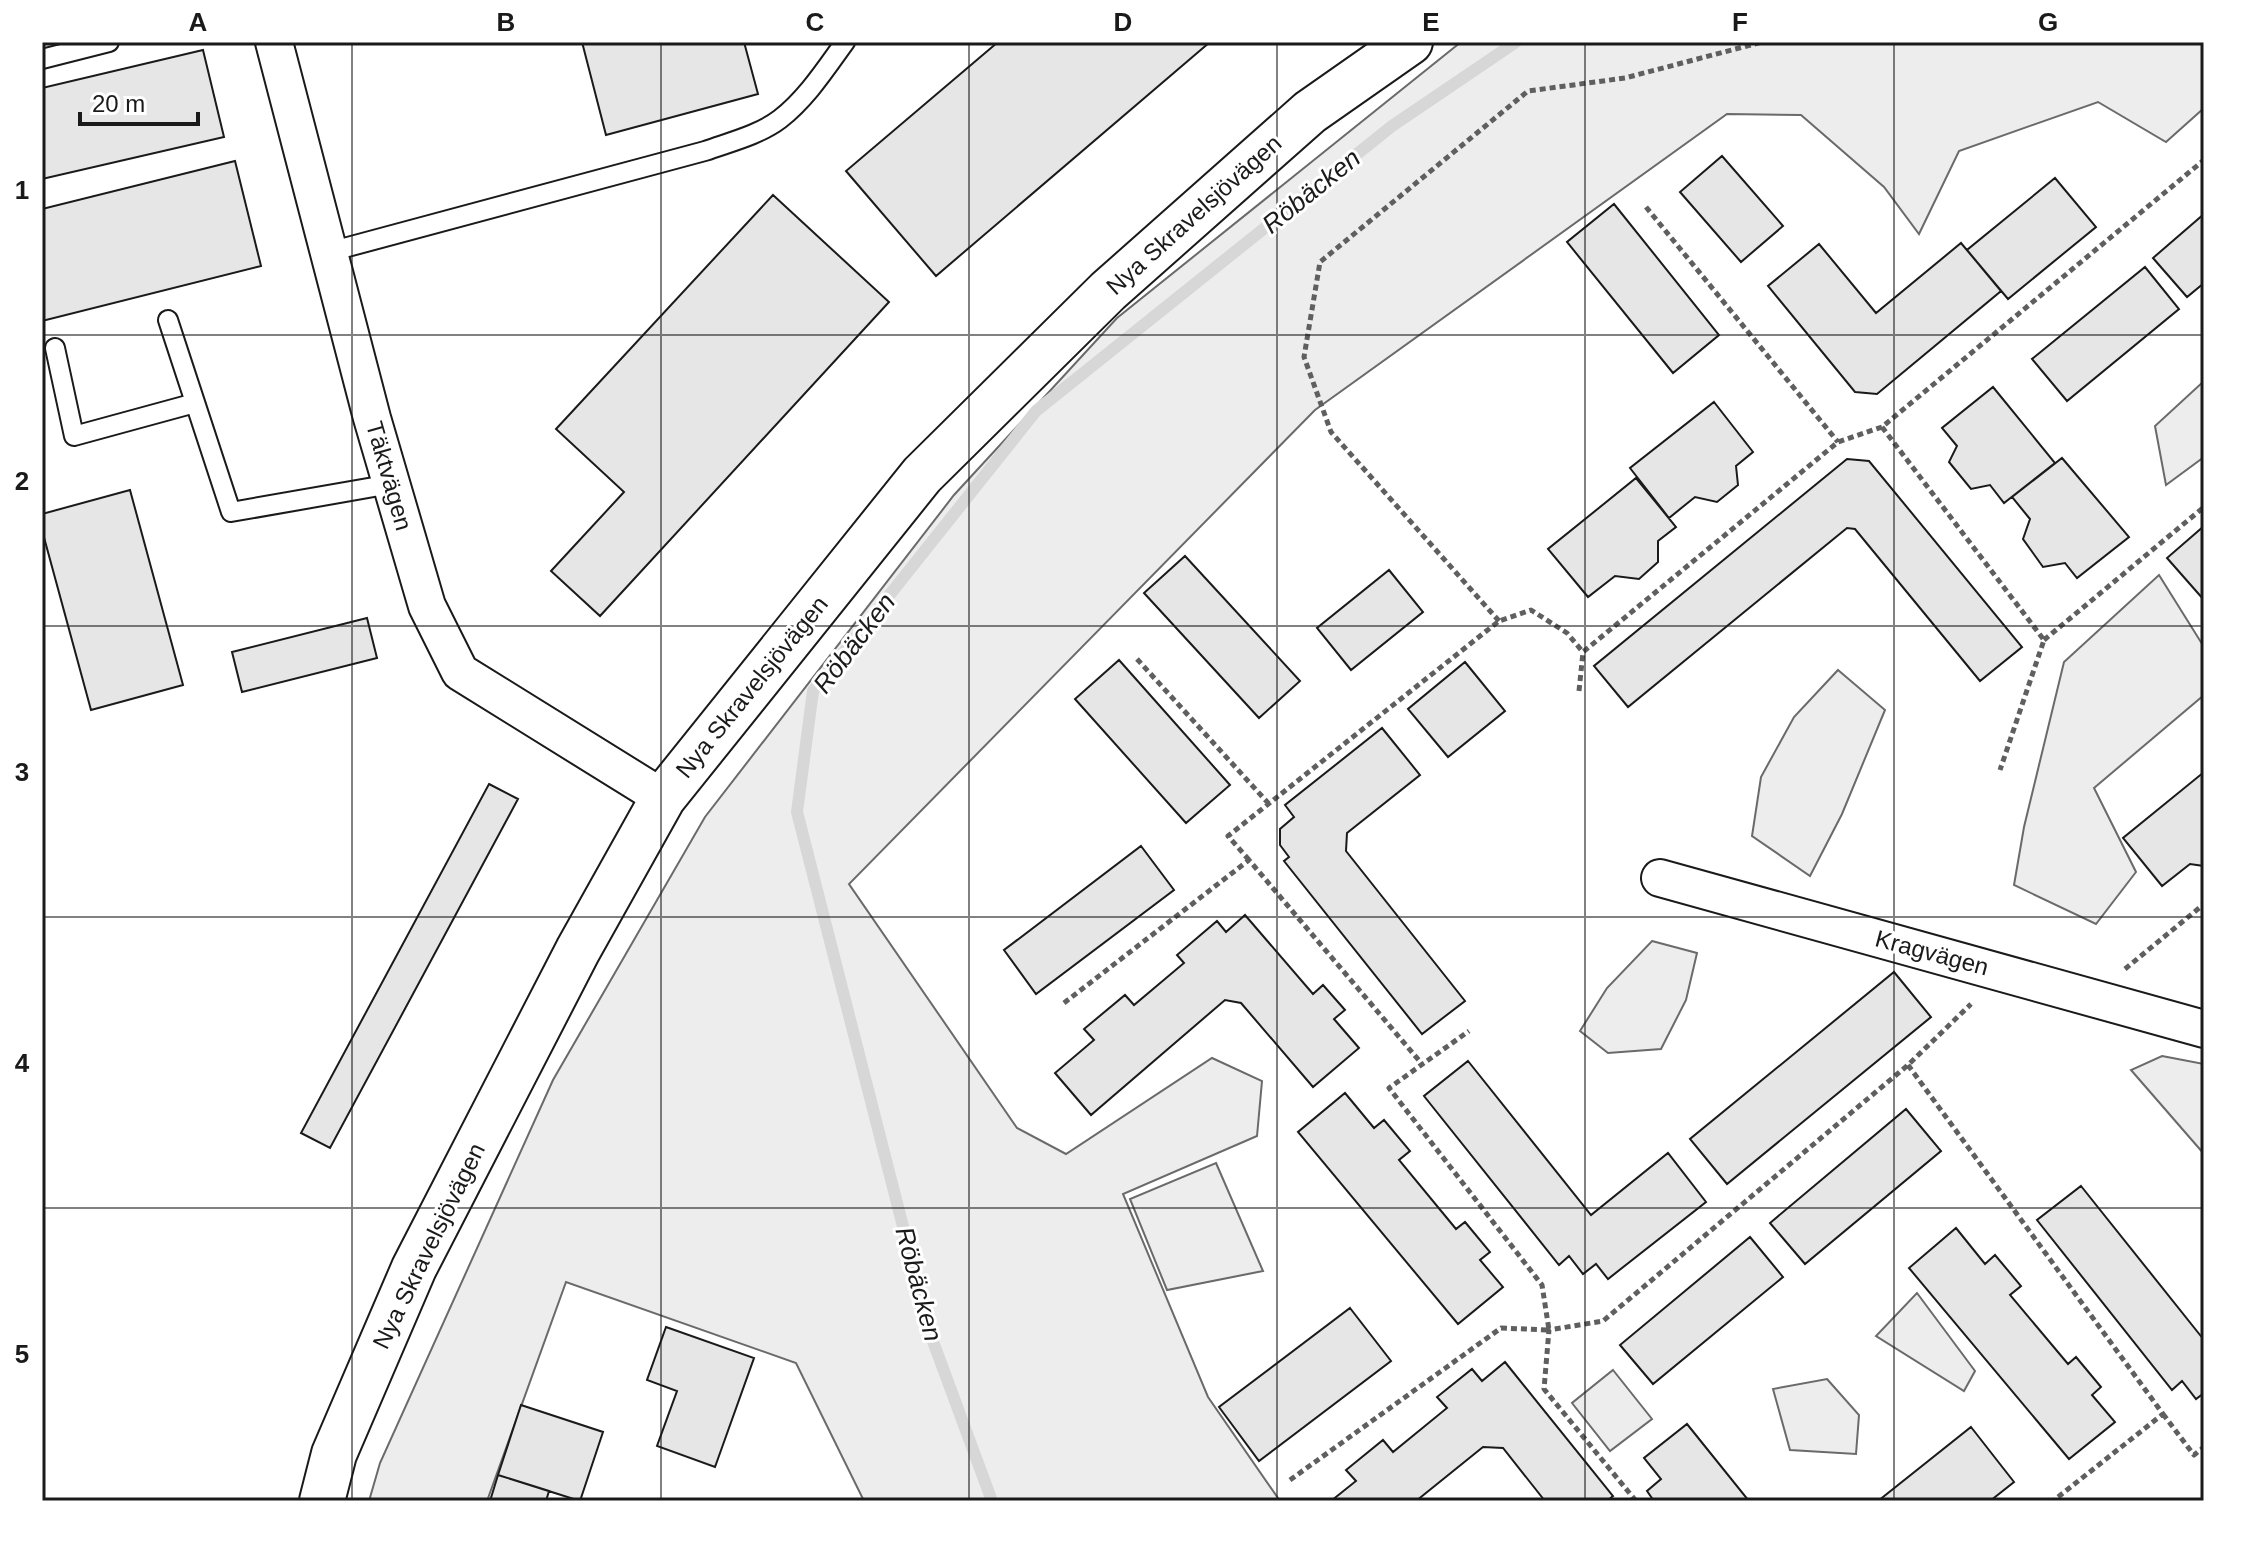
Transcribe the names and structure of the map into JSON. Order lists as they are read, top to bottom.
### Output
{
  "streets": {
    "main road": ["Nya Skravelsjövägen"],
    "street": ["Täktvägen", "Kragvägen"]
  },
  "crossings": [
    ["Nya Skravelsjövägen", "Täktvägen"]
  ],
  "water": ["Röbäcken"],
  "scale_bar": "20 m",
  "grid": {
    "columns": [
      "A",
      "B",
      "C",
      "D",
      "E",
      "F",
      "G"
    ],
    "rows": [
      "1",
      "2",
      "3",
      "4",
      "5"
    ]
  }
}
